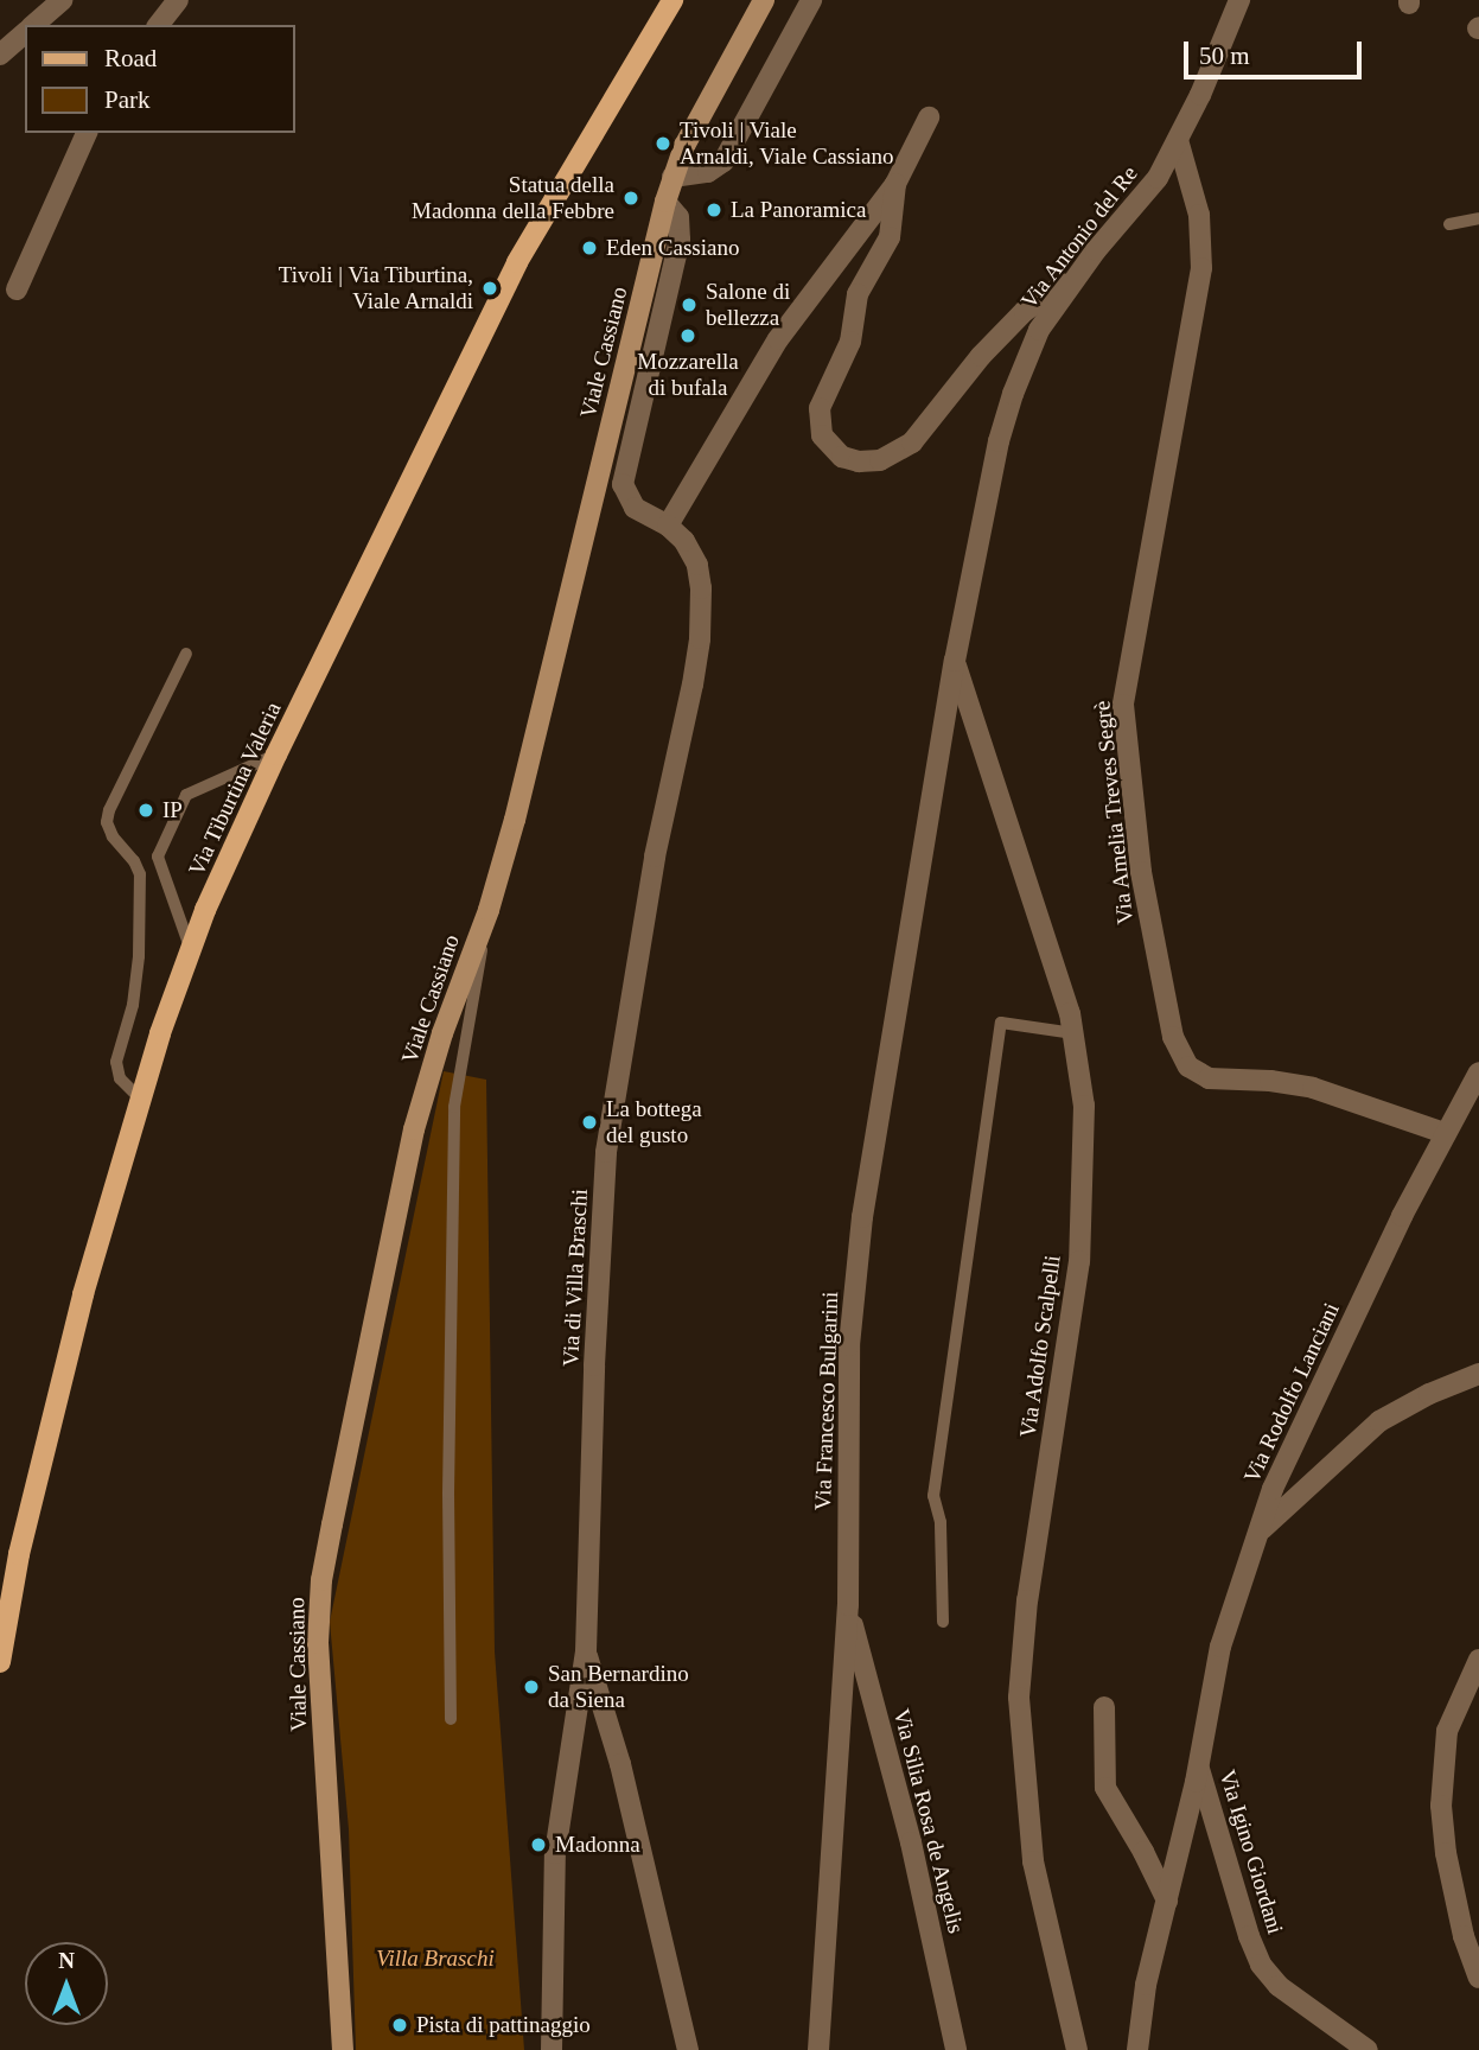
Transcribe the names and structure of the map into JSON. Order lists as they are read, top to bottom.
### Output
{
  "streets": {
    "main road": ["Via Tiburtina Valeria"],
    "street": [
      "Via Antonio del Re",
      "Viale Cassiano",
      "Via Amelia Treves Segrè",
      "Via di Villa Braschi",
      "Via Adolfo Scalpelli",
      "Via Rodolfo Lanciani",
      "Via Francesco Bulgarini",
      "Via Silia Rosa de Angelis",
      "Via Igino Giordani"
    ]
  },
  "crossings": [
    ["Via Antonio del Re", "Via Amelia Treves Segrè"],
    ["Via Antonio del Re", "Via Adolfo Scalpelli"],
    ["Via Antonio del Re", "Via Francesco Bulgarini"],
    ["Viale Cassiano", "Via di Villa Braschi"],
    ["Via Amelia Treves Segrè", "Via Rodolfo Lanciani"],
    ["Via Adolfo Scalpelli", "Via Francesco Bulgarini"],
    ["Via Rodolfo Lanciani", "Via Igino Giordani"],
    ["Via Francesco Bulgarini", "Via Silia Rosa de Angelis"]
  ],
  "parks": ["Villa Braschi"],
  "places": [
    "Tivoli | Viale Arnaldi, Viale Cassiano",
    "Statua della Madonna della Febbre",
    "La Panoramica",
    "Eden Cassiano",
    "Tivoli | Via Tiburtina, Viale Arnaldi",
    "Salone di bellezza",
    "Mozzarella di bufala",
    "IP",
    "La bottega del gusto",
    "San Bernardino da Siena",
    "Madonna",
    "Pista di pattinaggio"
  ],
  "legend": ["Road", "Park"],
  "scale_bar": "50 m",
  "north": "top"
}
